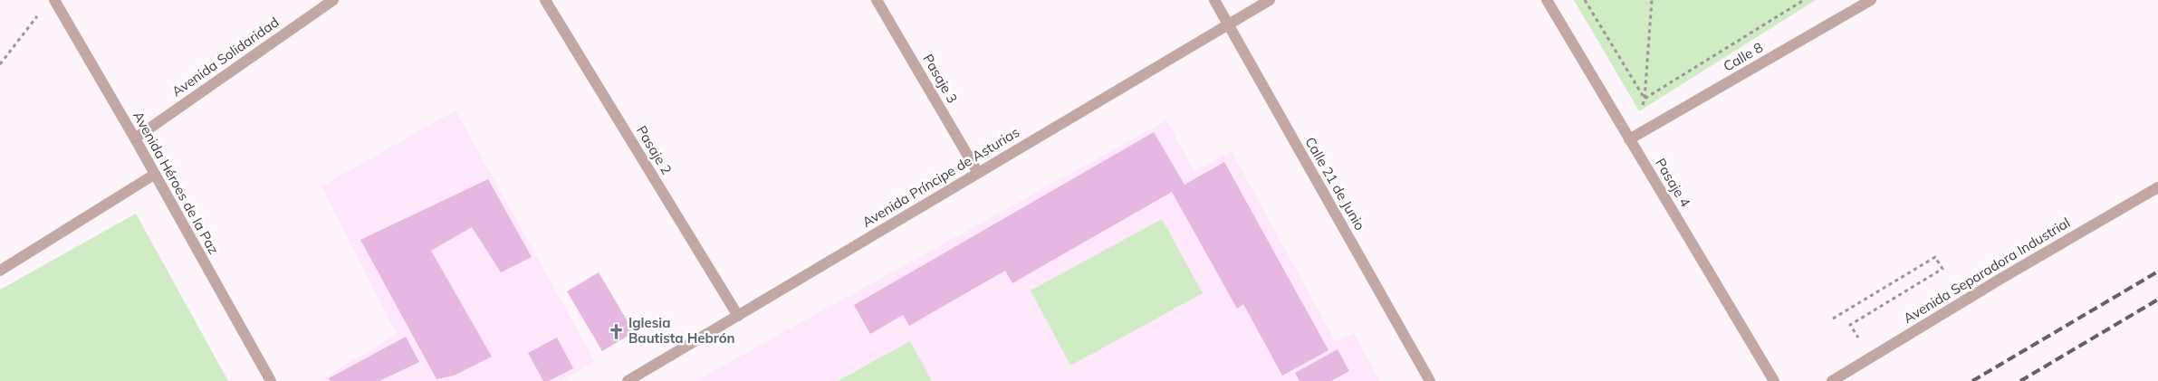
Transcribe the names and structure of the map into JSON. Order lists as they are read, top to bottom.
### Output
{
  "streets": {
    "street": [
      "Avenida Solidaridad",
      "Calle 8",
      "Pasaje 3",
      "Pasaje 2",
      "Avenida Príncipe de Asturias",
      "Avenida Héroes de la Paz",
      "Pasaje 4",
      "Calle 21 de Junio",
      "Avenida Separadora Industrial"
    ]
  },
  "crossings": [
    ["Avenida Solidaridad", "Avenida Héroes de la Paz"],
    ["Calle 8", "Pasaje 4"],
    ["Pasaje 3", "Avenida Príncipe de Asturias"],
    ["Pasaje 2", "Avenida Príncipe de Asturias"],
    ["Avenida Príncipe de Asturias", "Calle 21 de Junio"]
  ],
  "places": {
    "church": ["Iglesia Bautista Hebrón"]
  }
}
